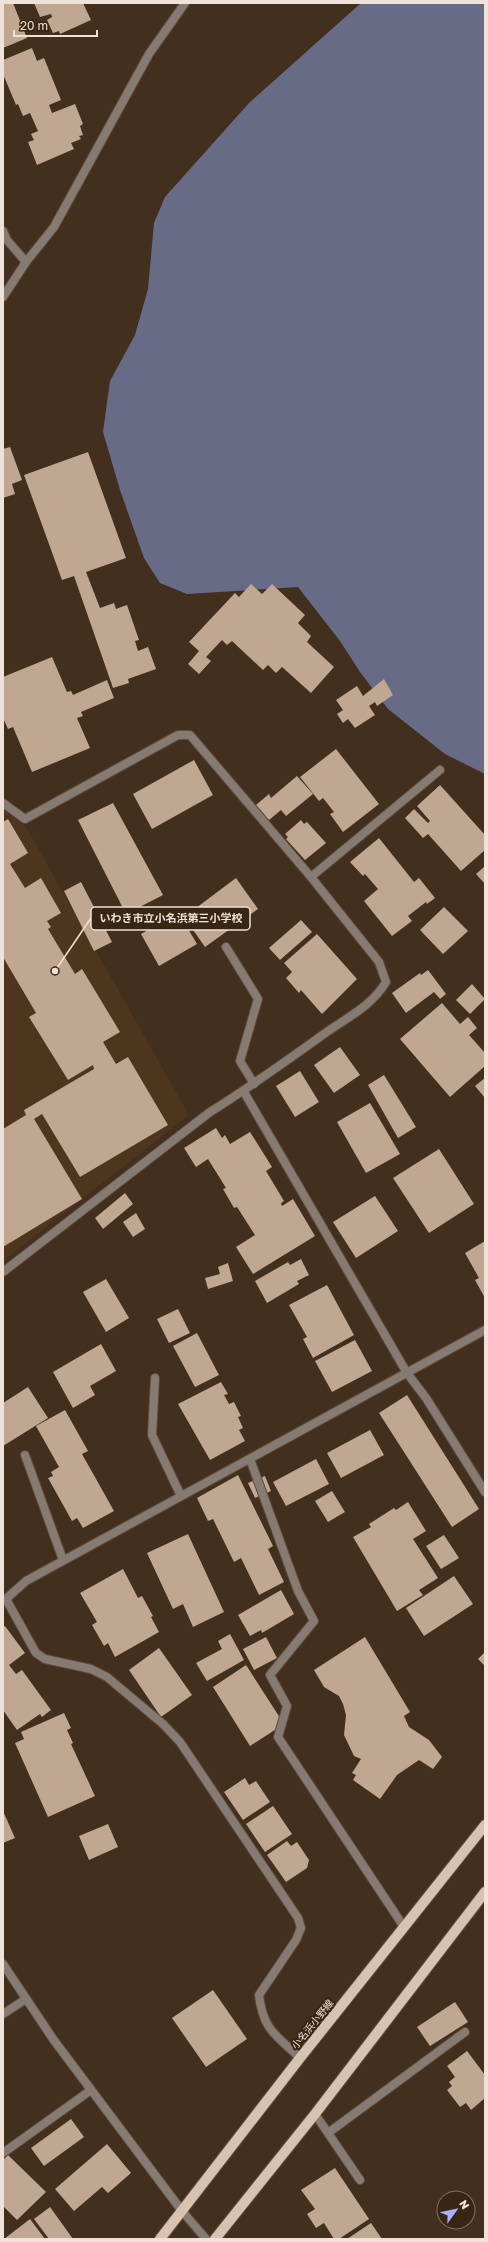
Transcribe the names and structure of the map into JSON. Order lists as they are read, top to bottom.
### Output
{
  "streets": {
    "main road": ["小名浜小野線"]
  },
  "places": ["いわき市立小名浜第三小学校"],
  "scale_bar": "20 m",
  "north": "top right"
}
